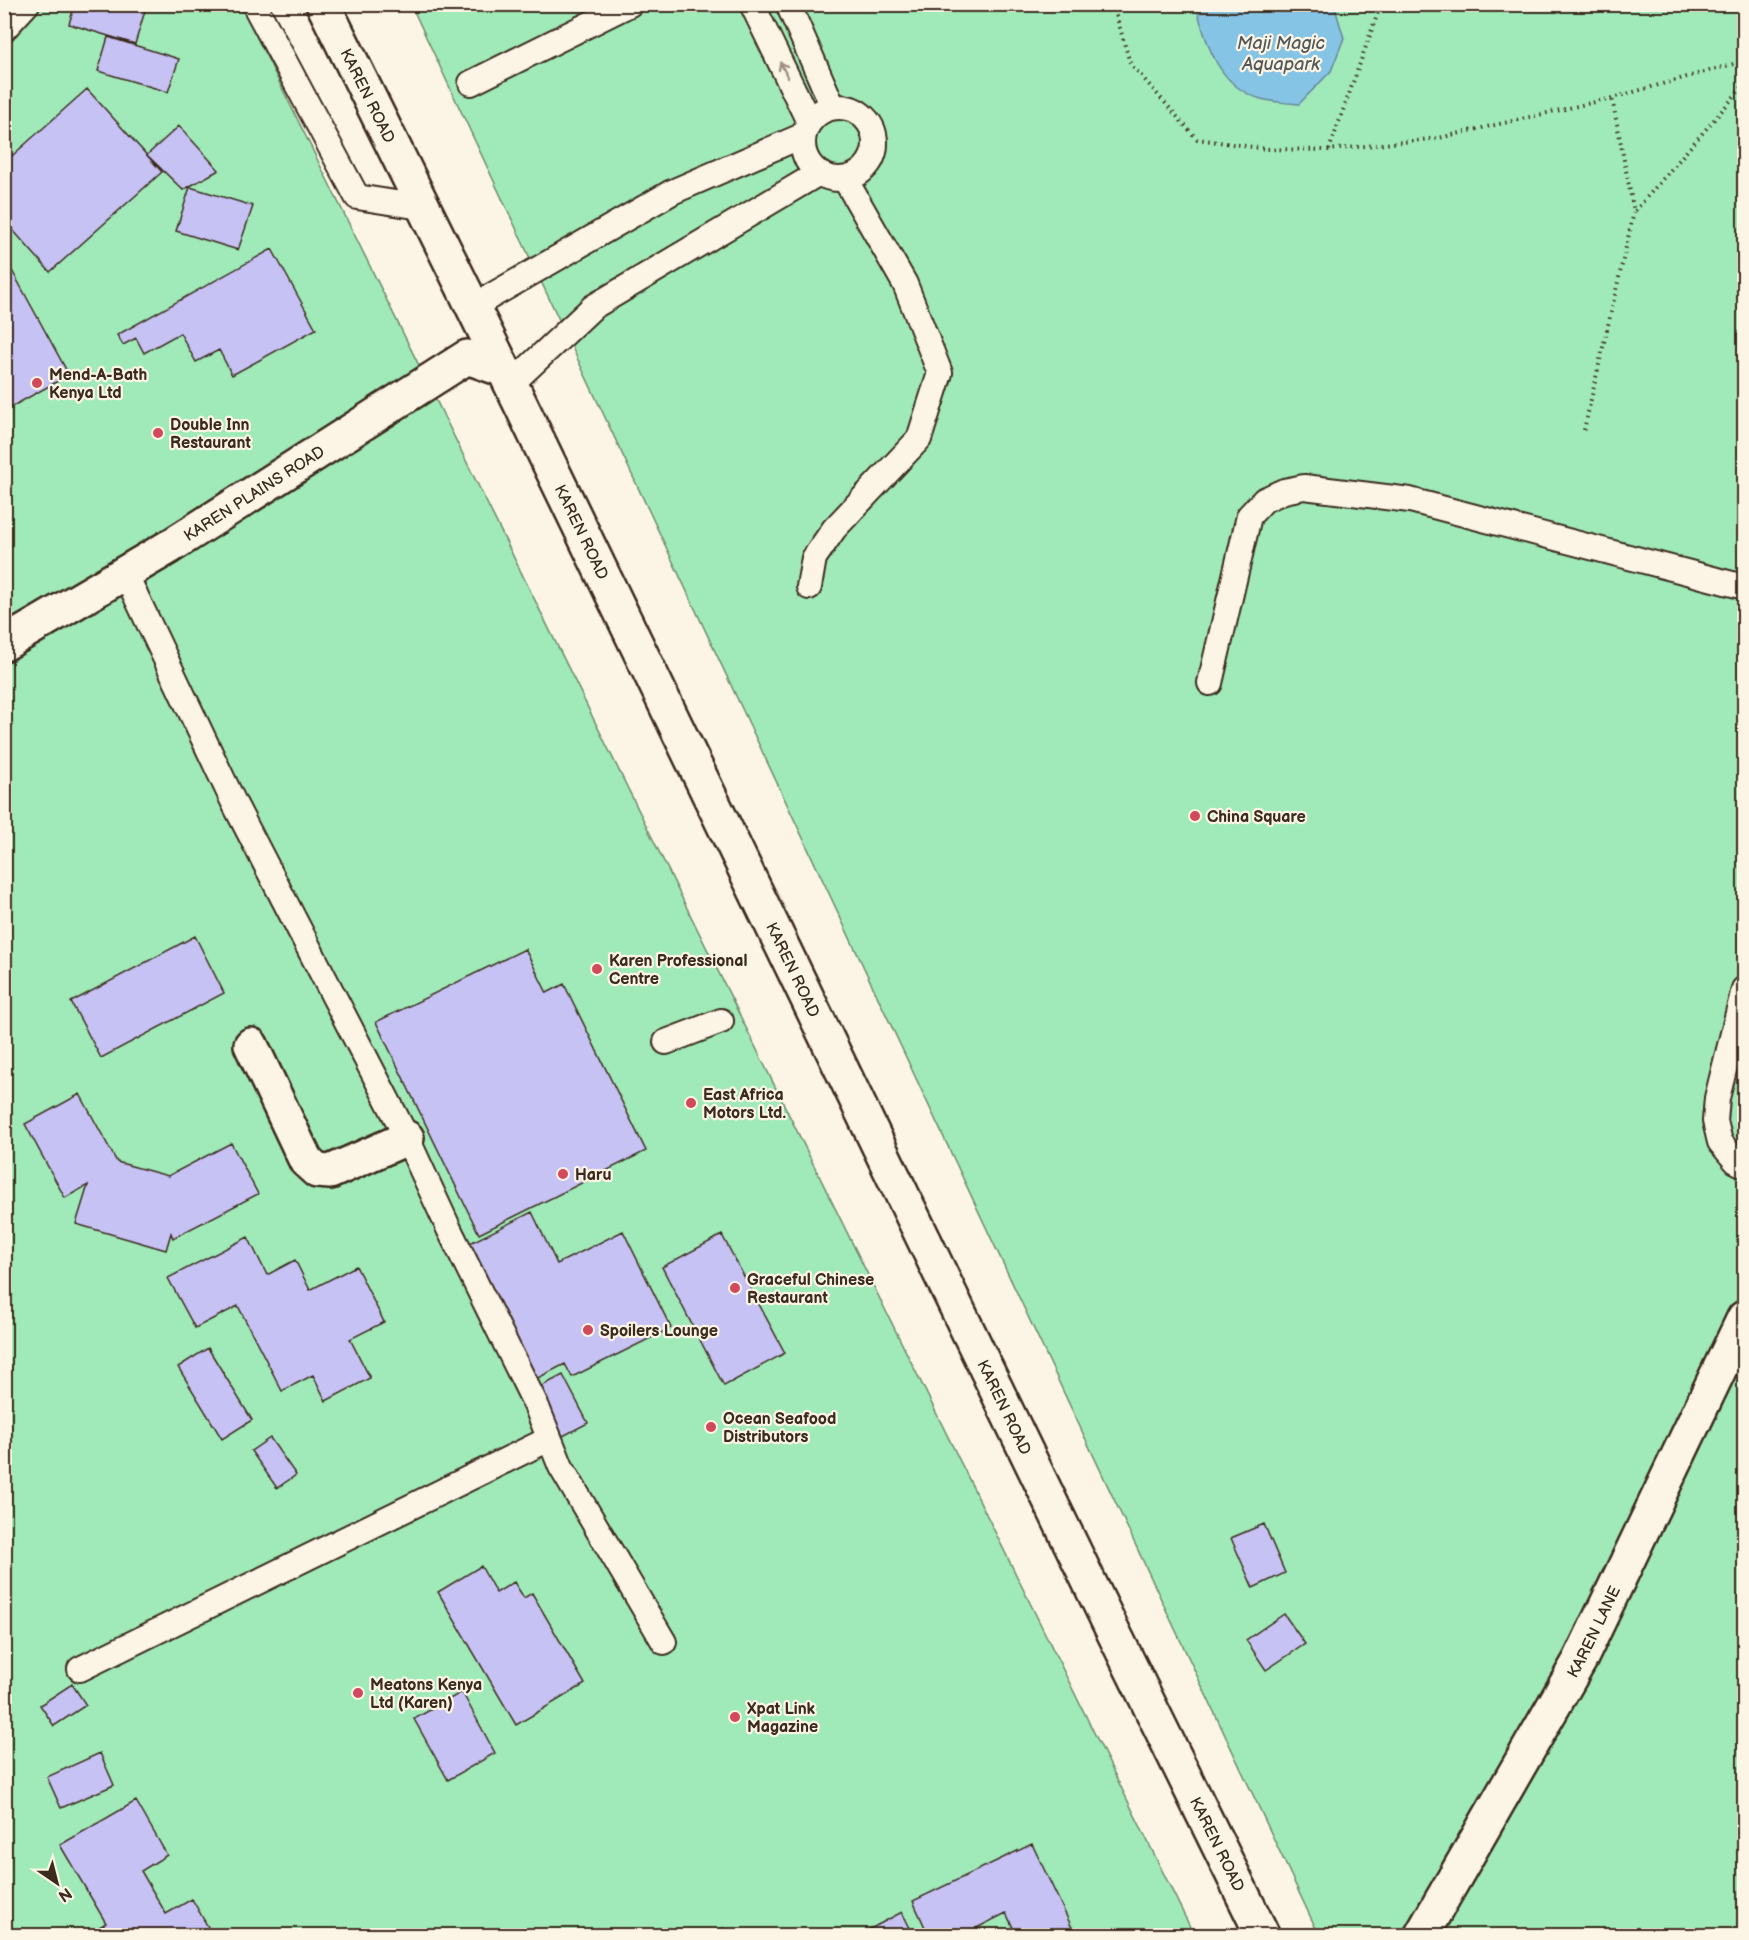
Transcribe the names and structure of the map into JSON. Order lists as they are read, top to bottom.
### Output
{
  "streets": {
    "street": ["KAREN ROAD", "KAREN PLAINS ROAD", "KAREN LANE"]
  },
  "crossings": [
    ["KAREN ROAD", "KAREN PLAINS ROAD"]
  ],
  "water": ["Maji Magic Aquapark"],
  "places": [
    "Mend-A-Bath Kenya Ltd",
    "Double Inn Restaurant",
    "China Square",
    "Karen Professional Centre",
    "East Africa Motors Ltd.",
    "Haru",
    "Graceful Chinese Restaurant",
    "Spoilers Lounge",
    "Ocean Seafood Distributors",
    "Meatons Kenya Ltd (Karen)",
    "Xpat Link Magazine"
  ],
  "north": "bottom right"
}
